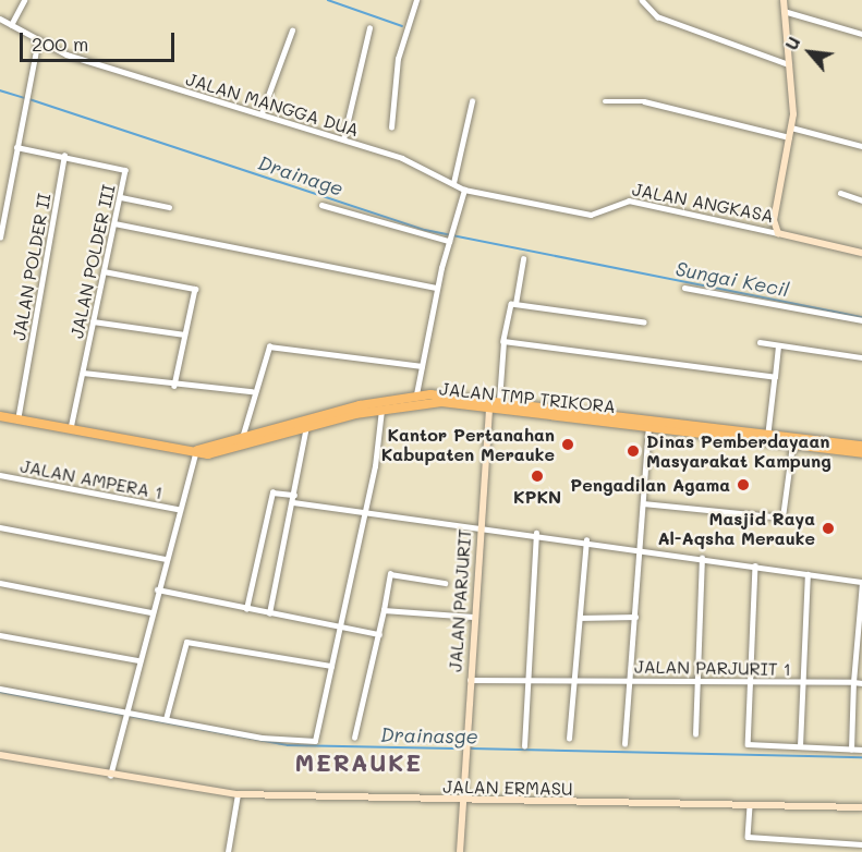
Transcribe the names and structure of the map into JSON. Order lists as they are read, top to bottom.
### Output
{
  "streets": {
    "highway": ["JALAN TMP TRIKORA"],
    "street": [
      "JALAN MANGGA DUA",
      "JALAN ANGKASA",
      "JALAN POLDER III",
      "JALAN POLDER II",
      "JALAN AMPERA 1",
      "JALAN PARJURIT",
      "JALAN PARJURIT 1",
      "JALAN ERMASU"
    ]
  },
  "crossings": [
    ["JALAN MANGGA DUA", "JALAN ANGKASA"],
    ["JALAN POLDER III", "JALAN POLDER II"],
    ["JALAN POLDER III", "JALAN TMP TRIKORA"],
    ["JALAN POLDER II", "JALAN TMP TRIKORA"],
    ["JALAN TMP TRIKORA", "JALAN PARJURIT"],
    ["JALAN PARJURIT", "JALAN PARJURIT 1"],
    ["JALAN PARJURIT", "JALAN ERMASU"]
  ],
  "districts": ["MERAUKE"],
  "water": ["Drainage", "Sungai Kecil", "Drainasge"],
  "places": [
    "Kantor Pertanahan Kabupaten Merauke",
    "Dinas Pemberdayaan Masyarakat Kampung",
    "KPKN",
    "Pengadilan Agama",
    "Masjid Raya Al-Aqsha Merauke"
  ],
  "scale_bar": "200 m",
  "north": "top left"
}
